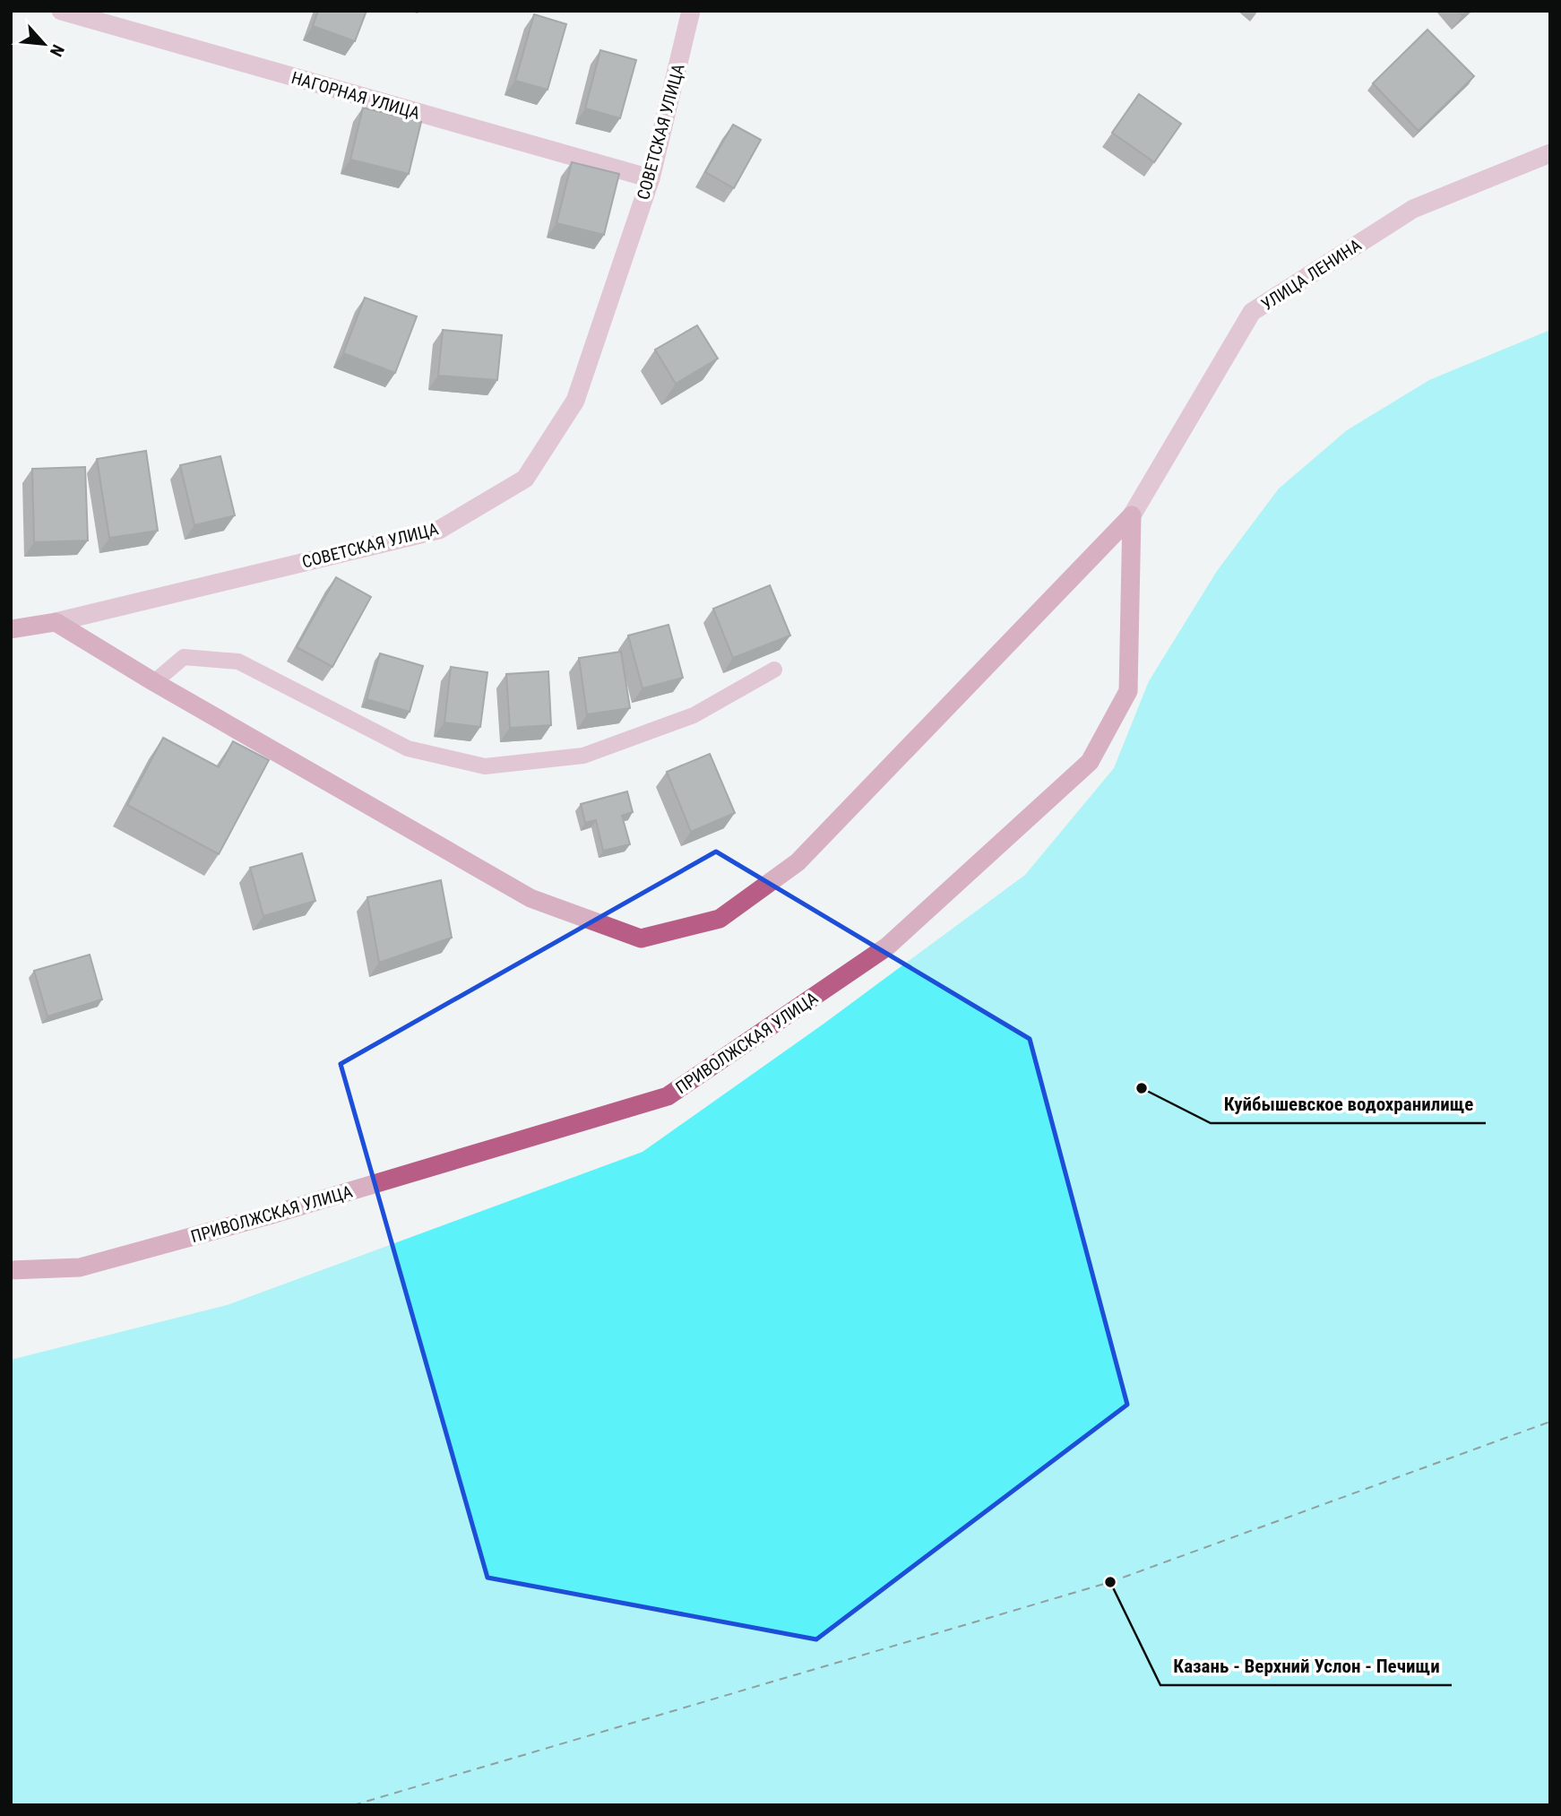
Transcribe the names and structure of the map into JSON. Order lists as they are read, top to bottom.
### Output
{
  "streets": {
    "street": [
      "НАГОРНАЯ УЛИЦА",
      "СОВЕТСКАЯ УЛИЦА",
      "УЛИЦА ЛЕНИНА",
      "ПРИВОЛЖСКАЯ УЛИЦА"
    ]
  },
  "crossings": [
    ["НАГОРНАЯ УЛИЦА", "СОВЕТСКАЯ УЛИЦА"],
    ["УЛИЦА ЛЕНИНА", "ПРИВОЛЖСКАЯ УЛИЦА"]
  ],
  "places": ["Куйбышевское водохранилище", "Казань - Верхний Услон - Печищи"],
  "north": "bottom right"
}
